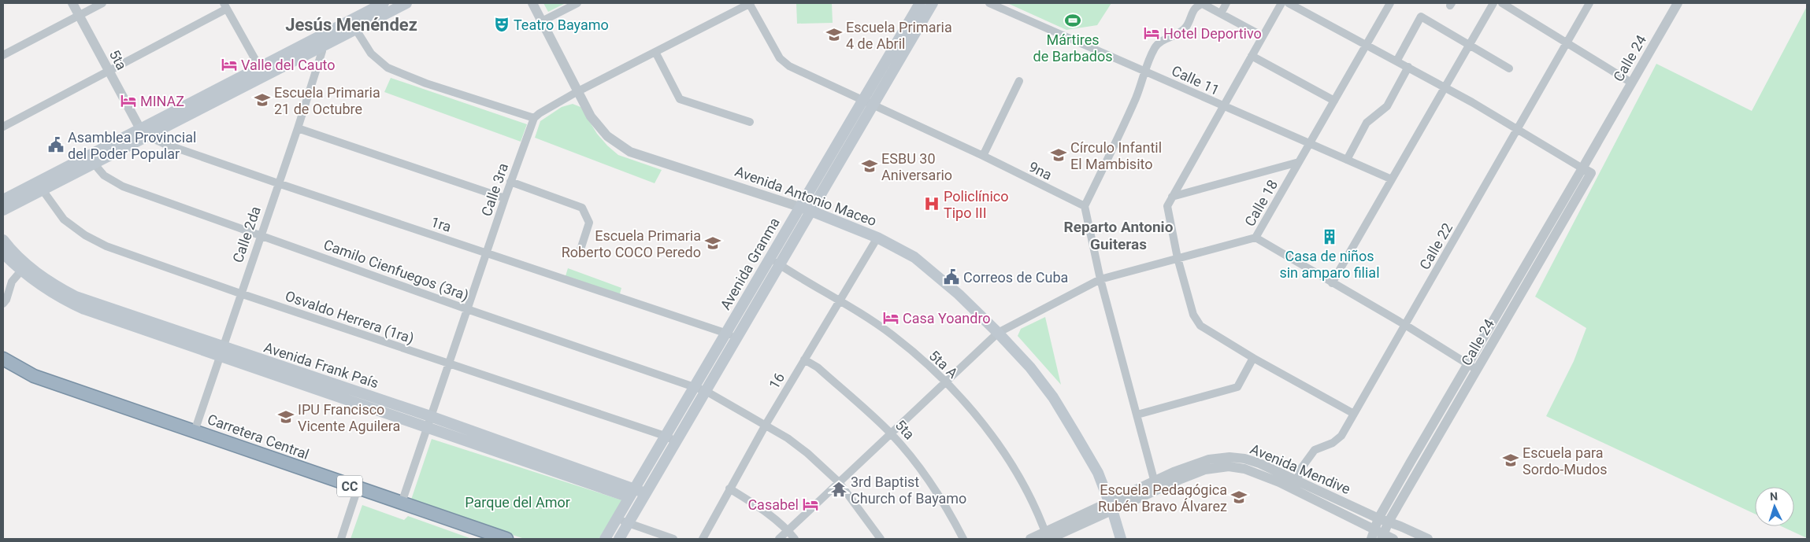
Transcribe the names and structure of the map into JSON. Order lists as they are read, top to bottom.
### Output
{
  "streets": {
    "highway": ["Carretera Central", "CC"],
    "main road": ["Avenida Antonio Maceo", "Avenida Granma", "Avenida Frank País"],
    "street": [
      "Calle 24",
      "5ta",
      "Calle 11",
      "9na",
      "Calle 3ra",
      "Calle 18",
      "1ra",
      "Calle 2da",
      "Calle 22",
      "Camilo Cienfuegos (3ra)",
      "Osvaldo Herrera (1ra)",
      "5ta A",
      "16",
      "Avenida Mendive"
    ]
  },
  "crossings": [
    ["Calle 24", "Avenida Mendive"],
    ["5ta", "Calle 18"],
    ["5ta", "1ra"],
    ["5ta", "16"],
    ["Calle 11", "Calle 18"],
    ["9na", "Avenida Granma"],
    ["Calle 3ra", "1ra"],
    ["Calle 3ra", "Camilo Cienfuegos (3ra)"],
    ["Calle 3ra", "Osvaldo Herrera (1ra)"],
    ["Calle 3ra", "Avenida Frank País"],
    ["Calle 3ra", "Carretera Central"],
    ["Avenida Antonio Maceo", "Calle 18"],
    ["Avenida Antonio Maceo", "Avenida Granma"],
    ["Avenida Antonio Maceo", "16"],
    ["Avenida Antonio Maceo", "Avenida Mendive"],
    ["Calle 18", "Camilo Cienfuegos (3ra)"],
    ["Calle 18", "5ta A"],
    ["1ra", "Calle 2da"],
    ["1ra", "Avenida Granma"],
    ["Calle 2da", "Camilo Cienfuegos (3ra)"],
    ["Calle 2da", "Osvaldo Herrera (1ra)"],
    ["Calle 2da", "Avenida Frank País"],
    ["Calle 2da", "Carretera Central"],
    ["Calle 22", "Avenida Mendive"],
    ["Avenida Granma", "Camilo Cienfuegos (3ra)"],
    ["Avenida Granma", "Osvaldo Herrera (1ra)"],
    ["Avenida Granma", "5ta A"],
    ["Avenida Granma", "Avenida Frank País"],
    ["Camilo Cienfuegos (3ra)", "16"],
    ["5ta A", "16"],
    ["5ta A", "Avenida Mendive"]
  ],
  "districts": ["Jesús Menéndez", "Reparto Antonio Guiteras"],
  "parks": ["Parque del Amor"],
  "places": {
    "sports": ["Mártires de Barbados"],
    "theatre": ["Teatro Bayamo"],
    "hotel": [
      "Hotel Deportivo",
      "Valle del Cauto",
      "MINAZ",
      "Casa Yoandro",
      "Casabel"
    ],
    "school or university": [
      "Escuela Primaria 4 de Abril",
      "Escuela Primaria 21 de Octubre",
      "Círculo Infantil El Mambisito",
      "ESBU 30 Aniversario",
      "Escuela Primaria Roberto COCO Peredo",
      "IPU Francisco Vicente Aguilera",
      "Escuela para Sordo-Mudos",
      "Escuela Pedagógica Rubén Bravo Álvarez"
    ],
    "public building": ["Asamblea Provincial del Poder Popular", "Correos de Cuba"],
    "hospital": ["Policlínico Tipo III"],
    "building": ["Casa de niños sin amparo filial"],
    "temple": ["3rd Baptist Church of Bayamo"]
  },
  "north": "top"
}
